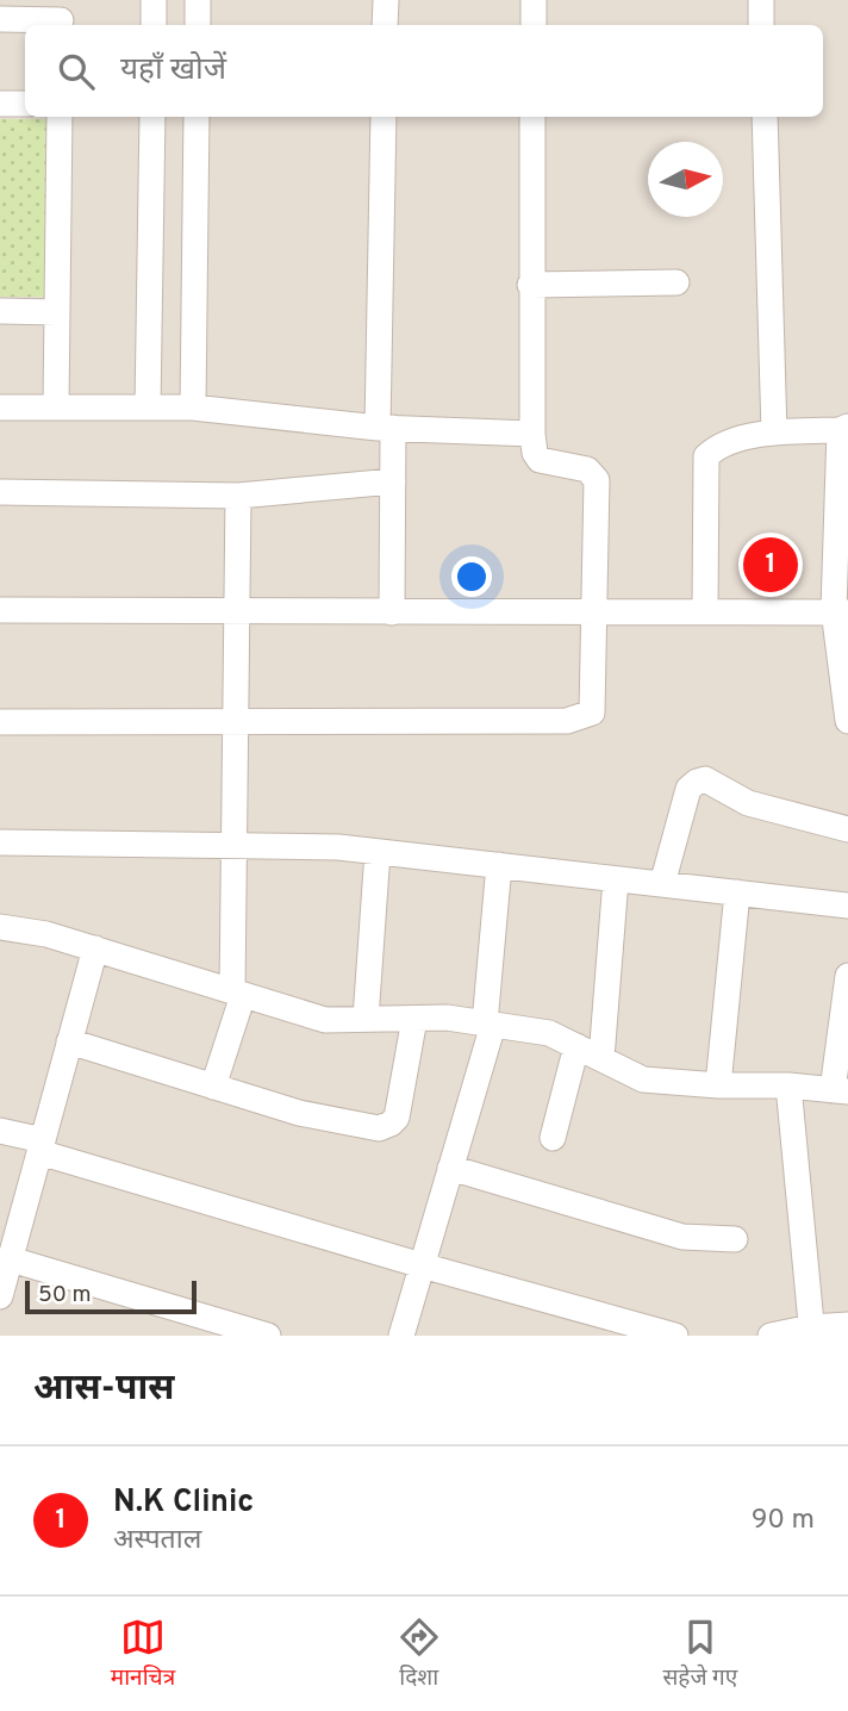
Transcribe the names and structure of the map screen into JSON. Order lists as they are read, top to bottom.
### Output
{
  "scale_bar": "50 m",
  "north": "right",
  "page": {
    "search": "यहाँ खोजें",
    "pins": "1",
    "scale": "50 m",
    "heading": "आस-पास",
    "list": [
      {
        "mark": "1",
        "name": "N.K Clinic",
        "note": "अस्पताल",
        "value": "90 m"
      }
    ],
    "nav": ["मानचित्र", "दिशा", "सहेजे गए"]
  }
}
